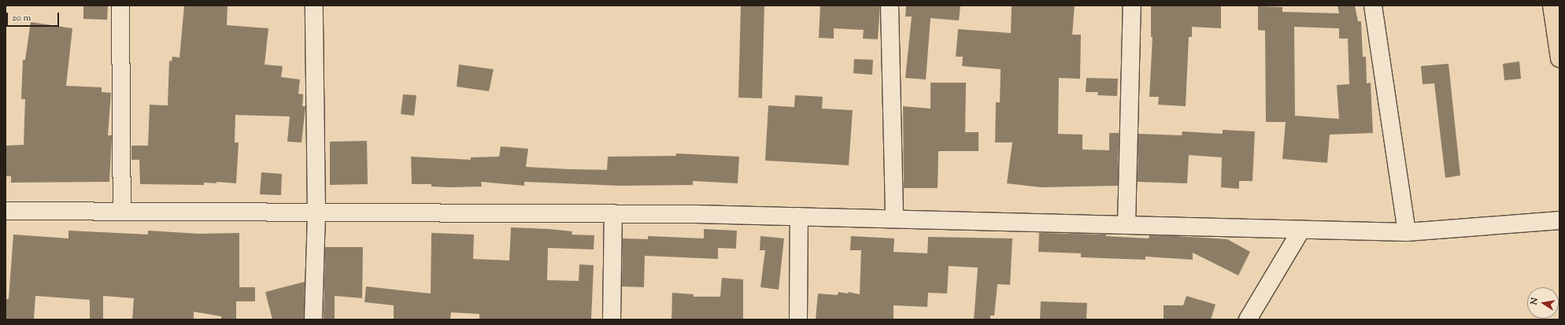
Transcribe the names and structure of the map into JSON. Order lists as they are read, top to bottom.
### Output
{
  "scale_bar": "20 m",
  "north": "left"
}
